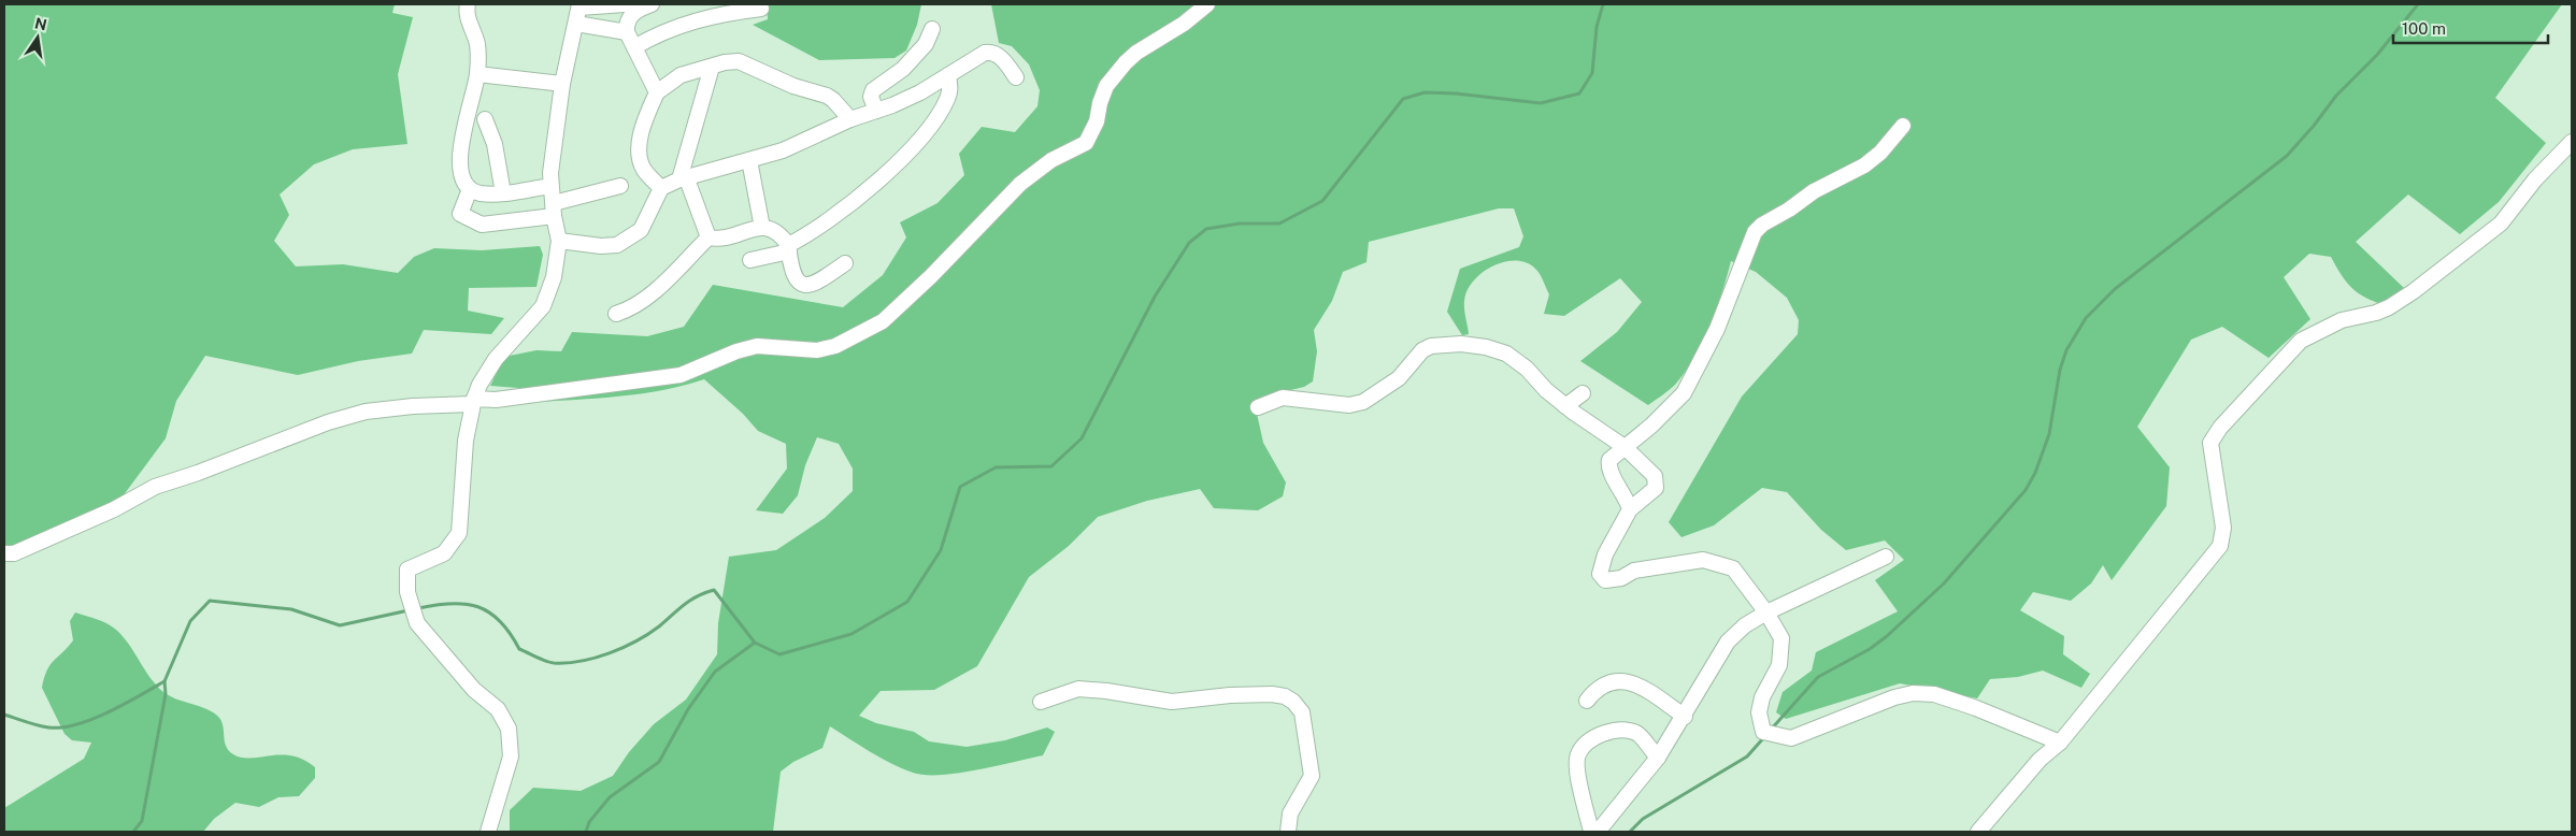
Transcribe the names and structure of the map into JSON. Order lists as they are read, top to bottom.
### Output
{
  "scale_bar": "100 m",
  "north": "top"
}
